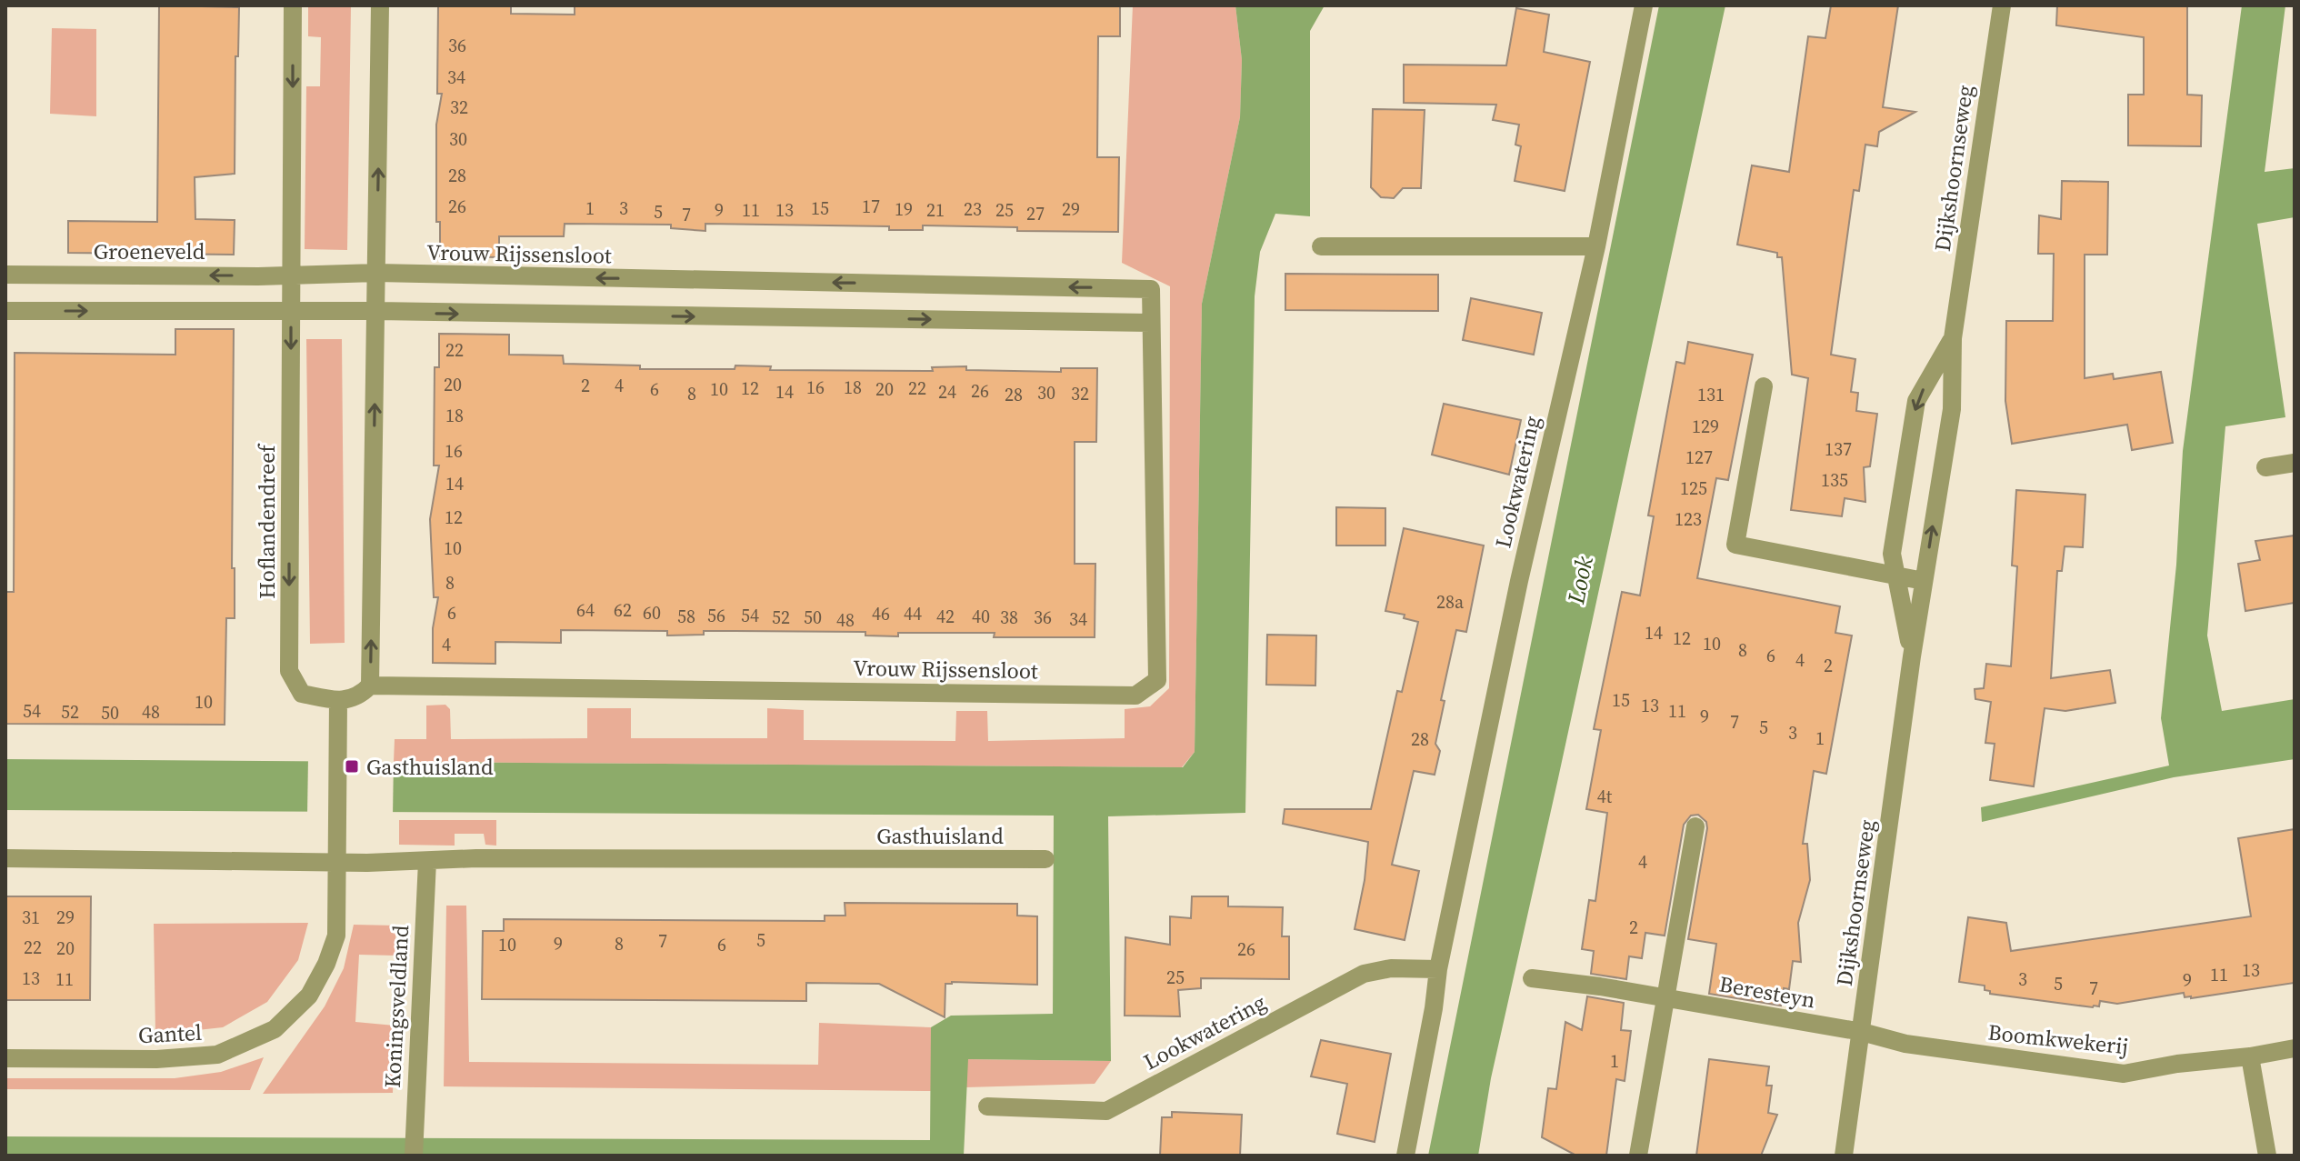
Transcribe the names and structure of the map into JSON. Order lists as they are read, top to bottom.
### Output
{
  "streets": {
    "street": [
      "Dijkshoornseweg",
      "Groeneveld",
      "Vrouw Rijssensloot",
      "Lookwatering",
      "Hoflandendreef",
      "Gasthuisland",
      "Beresteyn",
      "Koningsveldland",
      "Gantel",
      "Boomkwekerij"
    ]
  },
  "crossings": [
    ["Dijkshoornseweg", "Beresteyn"],
    ["Dijkshoornseweg", "Boomkwekerij"],
    ["Groeneveld", "Hoflandendreef"],
    ["Gasthuisland", "Koningsveldland"],
    ["Gasthuisland", "Gantel"],
    ["Beresteyn", "Boomkwekerij"]
  ],
  "water": ["Look"],
  "places": {
    "transit": ["Gasthuisland"]
  },
  "house_numbers": [
    "36",
    "34",
    "32",
    "30",
    "28",
    "26",
    "17",
    "1",
    "3",
    "15",
    "19",
    "23",
    "29",
    "9",
    "11",
    "13",
    "21",
    "25",
    "5",
    "27",
    "7",
    "22",
    "20",
    "2",
    "4",
    "16",
    "18",
    "12",
    "22",
    "6",
    "10",
    "20",
    "26",
    "14",
    "24",
    "30",
    "8",
    "32",
    "28",
    "131",
    "18",
    "129",
    "137",
    "16",
    "127",
    "135",
    "14",
    "125",
    "12",
    "123",
    "10",
    "8",
    "28a",
    "64",
    "62",
    "6",
    "60",
    "46",
    "44",
    "56",
    "54",
    "58",
    "42",
    "40",
    "52",
    "50",
    "38",
    "36",
    "34",
    "48",
    "14",
    "12",
    "10",
    "4",
    "8",
    "6",
    "4",
    "2",
    "15",
    "10",
    "13",
    "54",
    "11",
    "52",
    "48",
    "50",
    "9",
    "7",
    "5",
    "3",
    "1",
    "28",
    "4t",
    "4",
    "31",
    "29",
    "2",
    "5",
    "7",
    "9",
    "8",
    "10",
    "6",
    "22",
    "20",
    "26",
    "13",
    "11",
    "25",
    "13",
    "11",
    "3",
    "9",
    "5",
    "7",
    "1"
  ]
}
